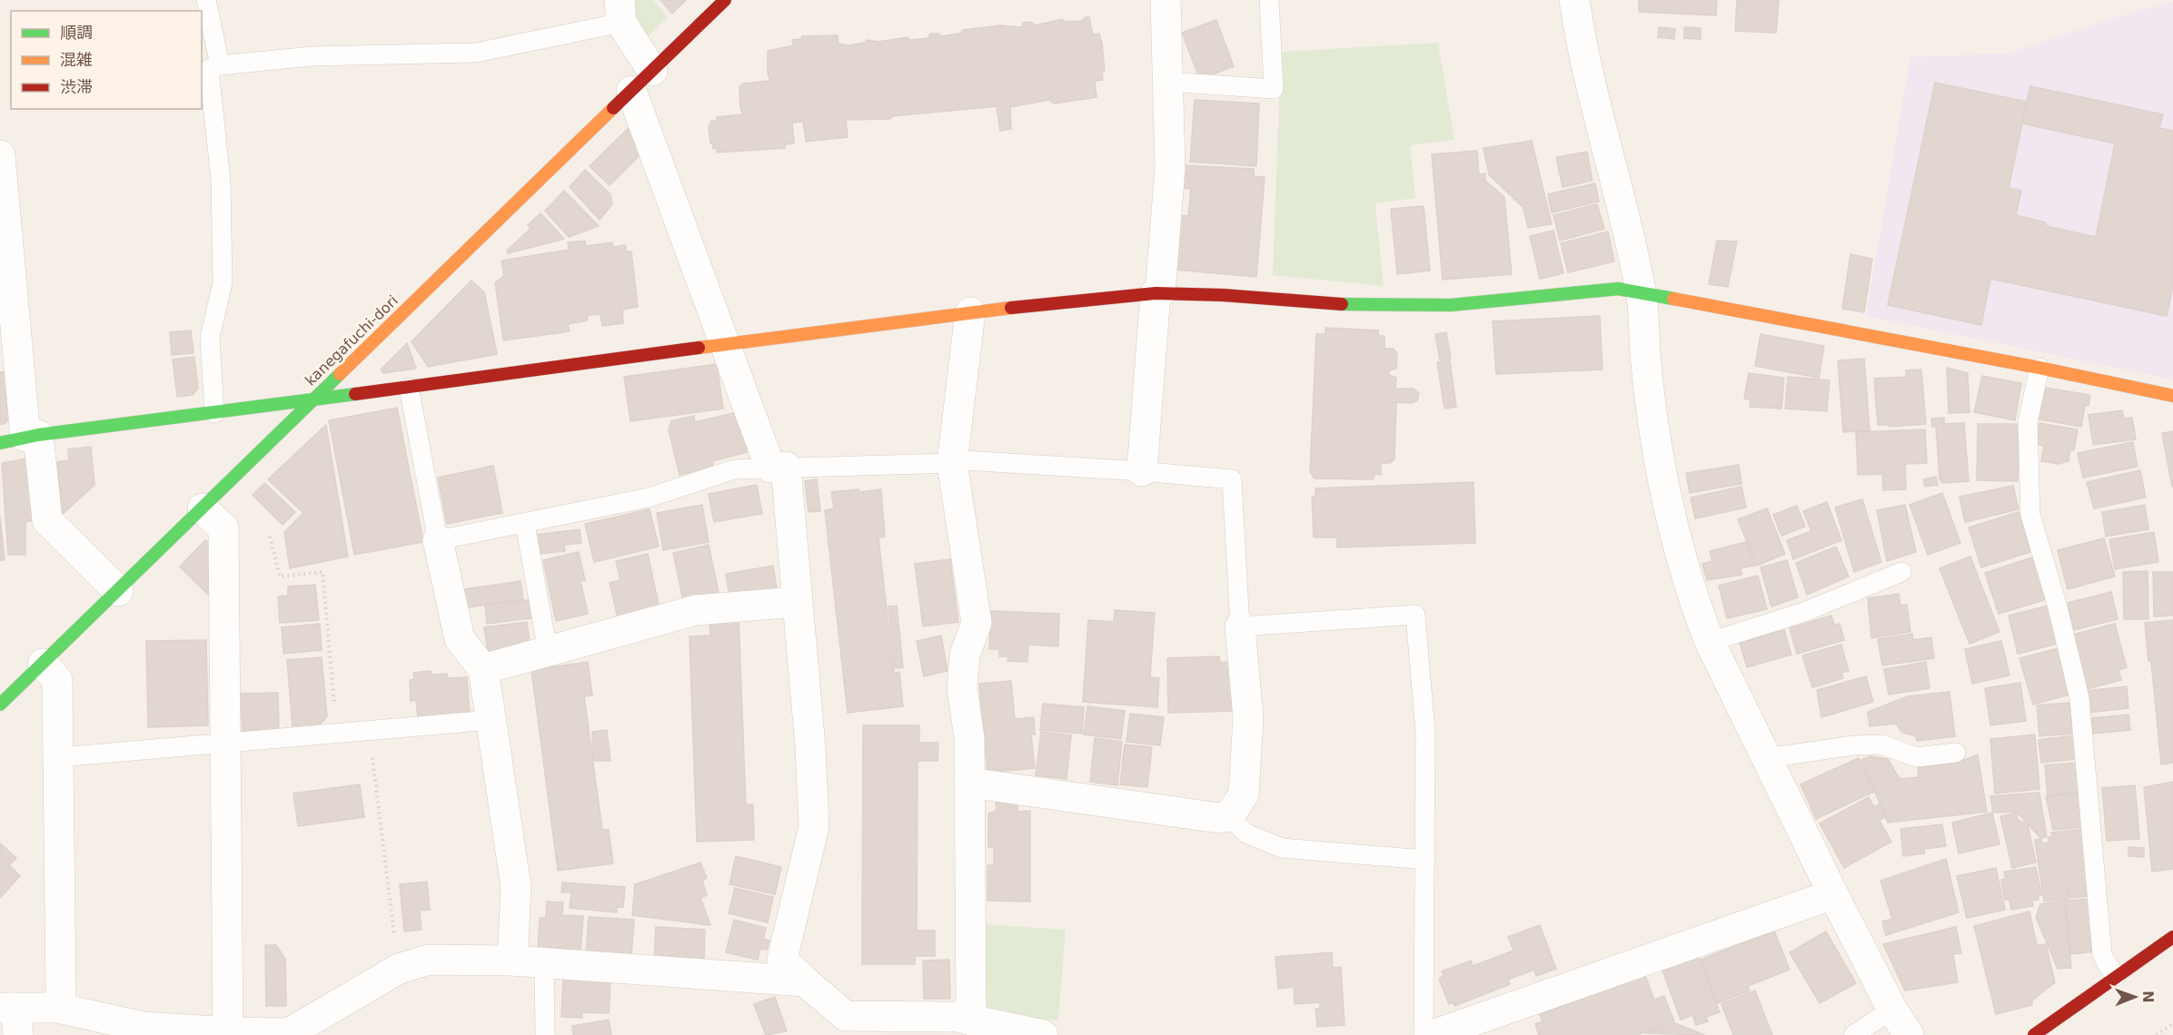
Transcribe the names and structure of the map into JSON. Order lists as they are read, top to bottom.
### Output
{
  "streets": {
    "street": ["kanegafuchi-dori"]
  },
  "legend": ["順調", "混雑", "渋滞"],
  "north": "right"
}
